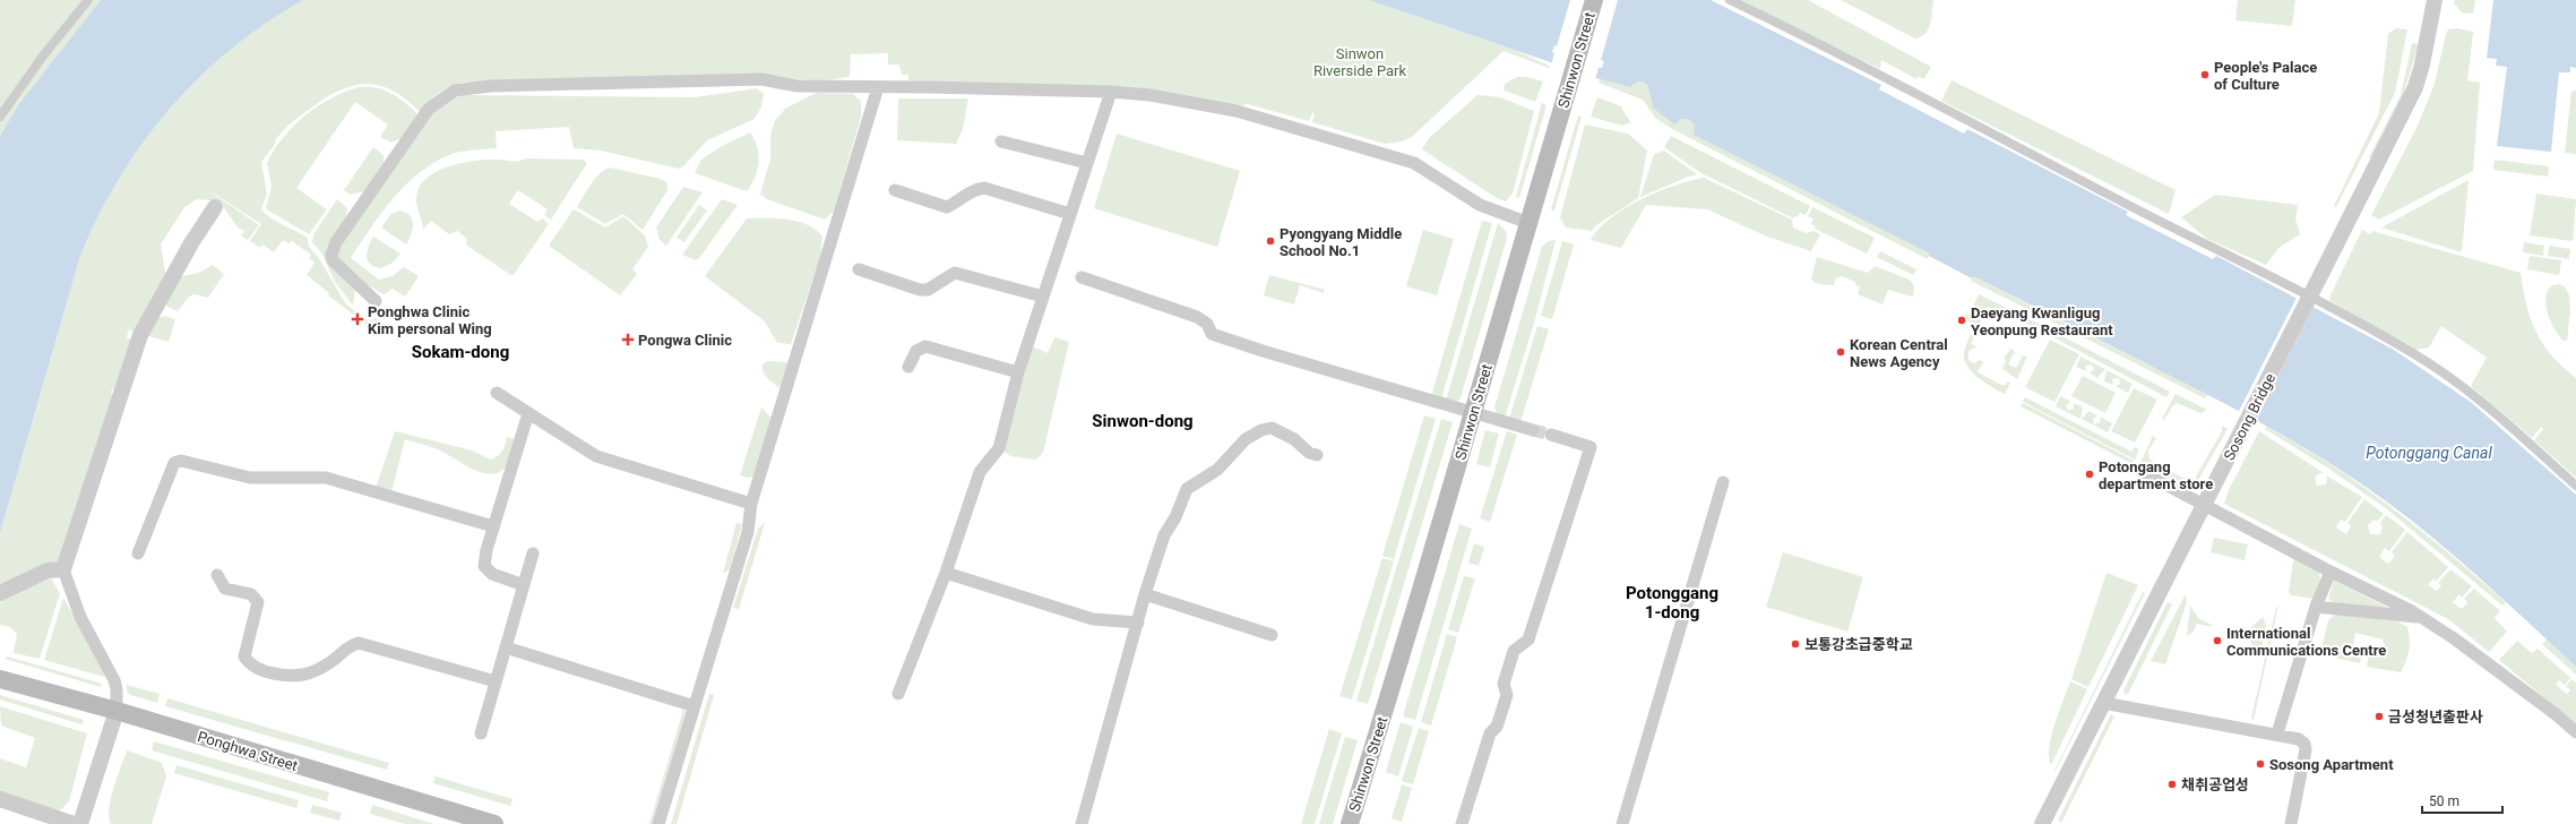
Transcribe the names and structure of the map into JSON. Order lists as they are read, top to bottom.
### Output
{
  "streets": {
    "main road": ["Shinwon Street", "Ponghwa Street"],
    "street": ["Sosong Bridge"]
  },
  "districts": ["Sokam-dong", "Sinwon-dong", "Potonggang 1-dong"],
  "water": ["Potonggang Canal"],
  "parks": ["Sinwon Riverside Park"],
  "places": {
    "other": [
      "People's Palace of Culture",
      "Pyongyang Middle School No.1",
      "Daeyang Kwanligug Yeonpung Restaurant",
      "Korean Central News Agency",
      "Potongang department store",
      "International Communications Centre",
      "보통강초급중학교",
      "금성청년출판사",
      "Sosong Apartment",
      "채취공업성"
    ],
    "health": ["Ponghwa Clinic Kim personal Wing", "Pongwa Clinic"]
  },
  "scale_bar": "50 m"
}
